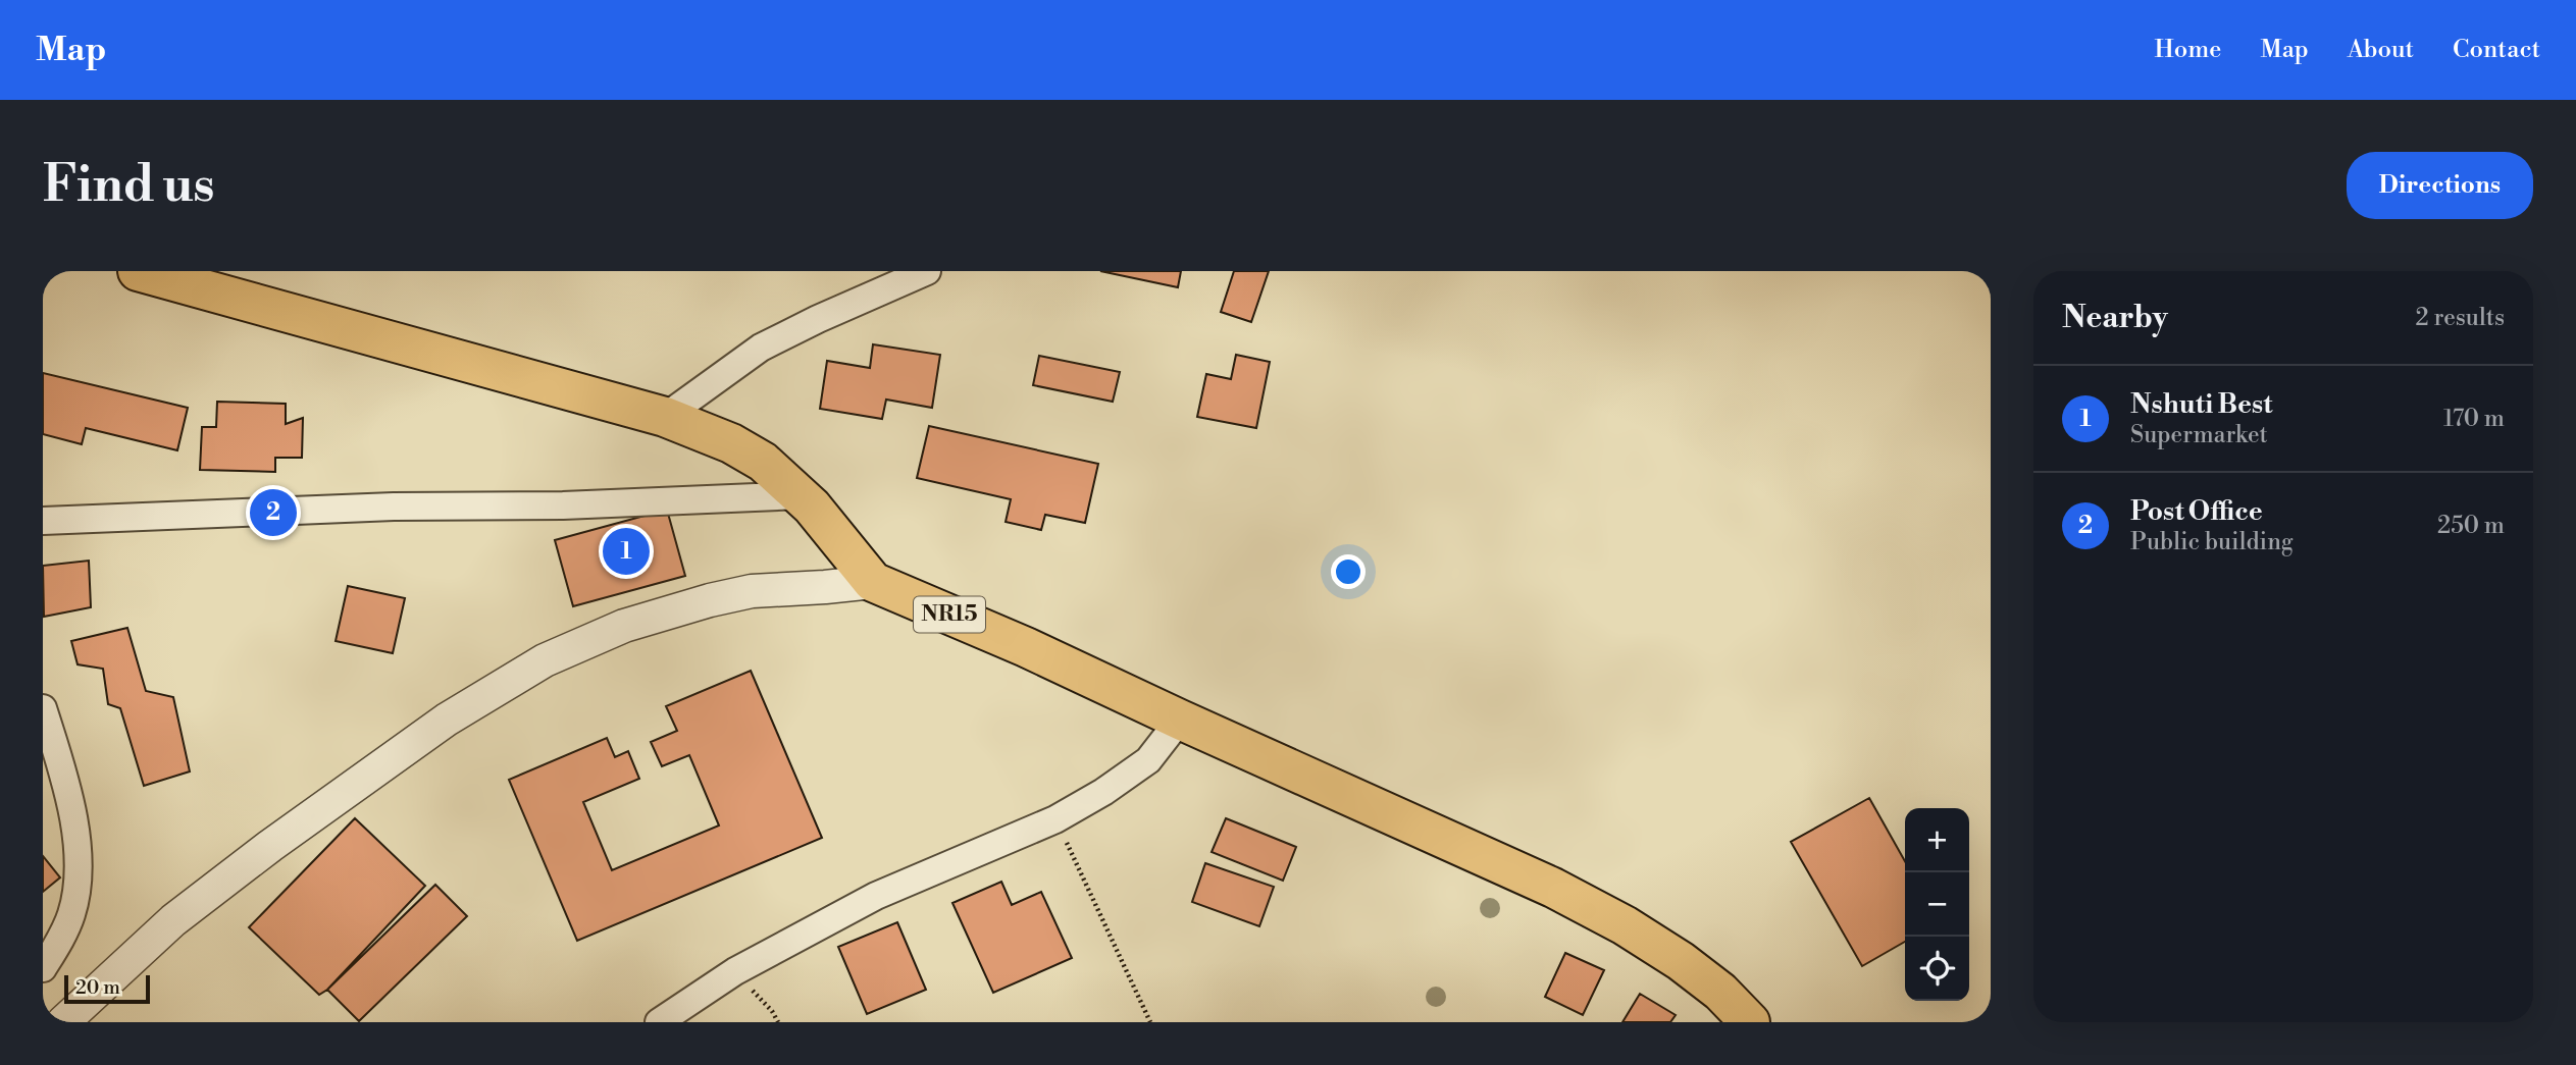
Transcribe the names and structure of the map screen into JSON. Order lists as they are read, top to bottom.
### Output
{
  "streets": {
    "highway": ["NR15"]
  },
  "scale_bar": "20 m",
  "page": {
    "header": "Map",
    "nav": [
      "Home",
      "Map",
      "About",
      "Contact"
    ],
    "buttons": "Directions",
    "title": "Find us",
    "heading": ["Nearby", "2 results"],
    "list": [
      {
        "mark": "1",
        "name": "Nshuti Best",
        "note": "Supermarket",
        "value": "170 m"
      },
      {
        "mark": "2",
        "name": "Post Office",
        "note": "Public building",
        "value": "250 m"
      }
    ],
    "pins": ["2", "1"],
    "map_buttons": ["+", "−"],
    "scale": "20 m"
  }
}
